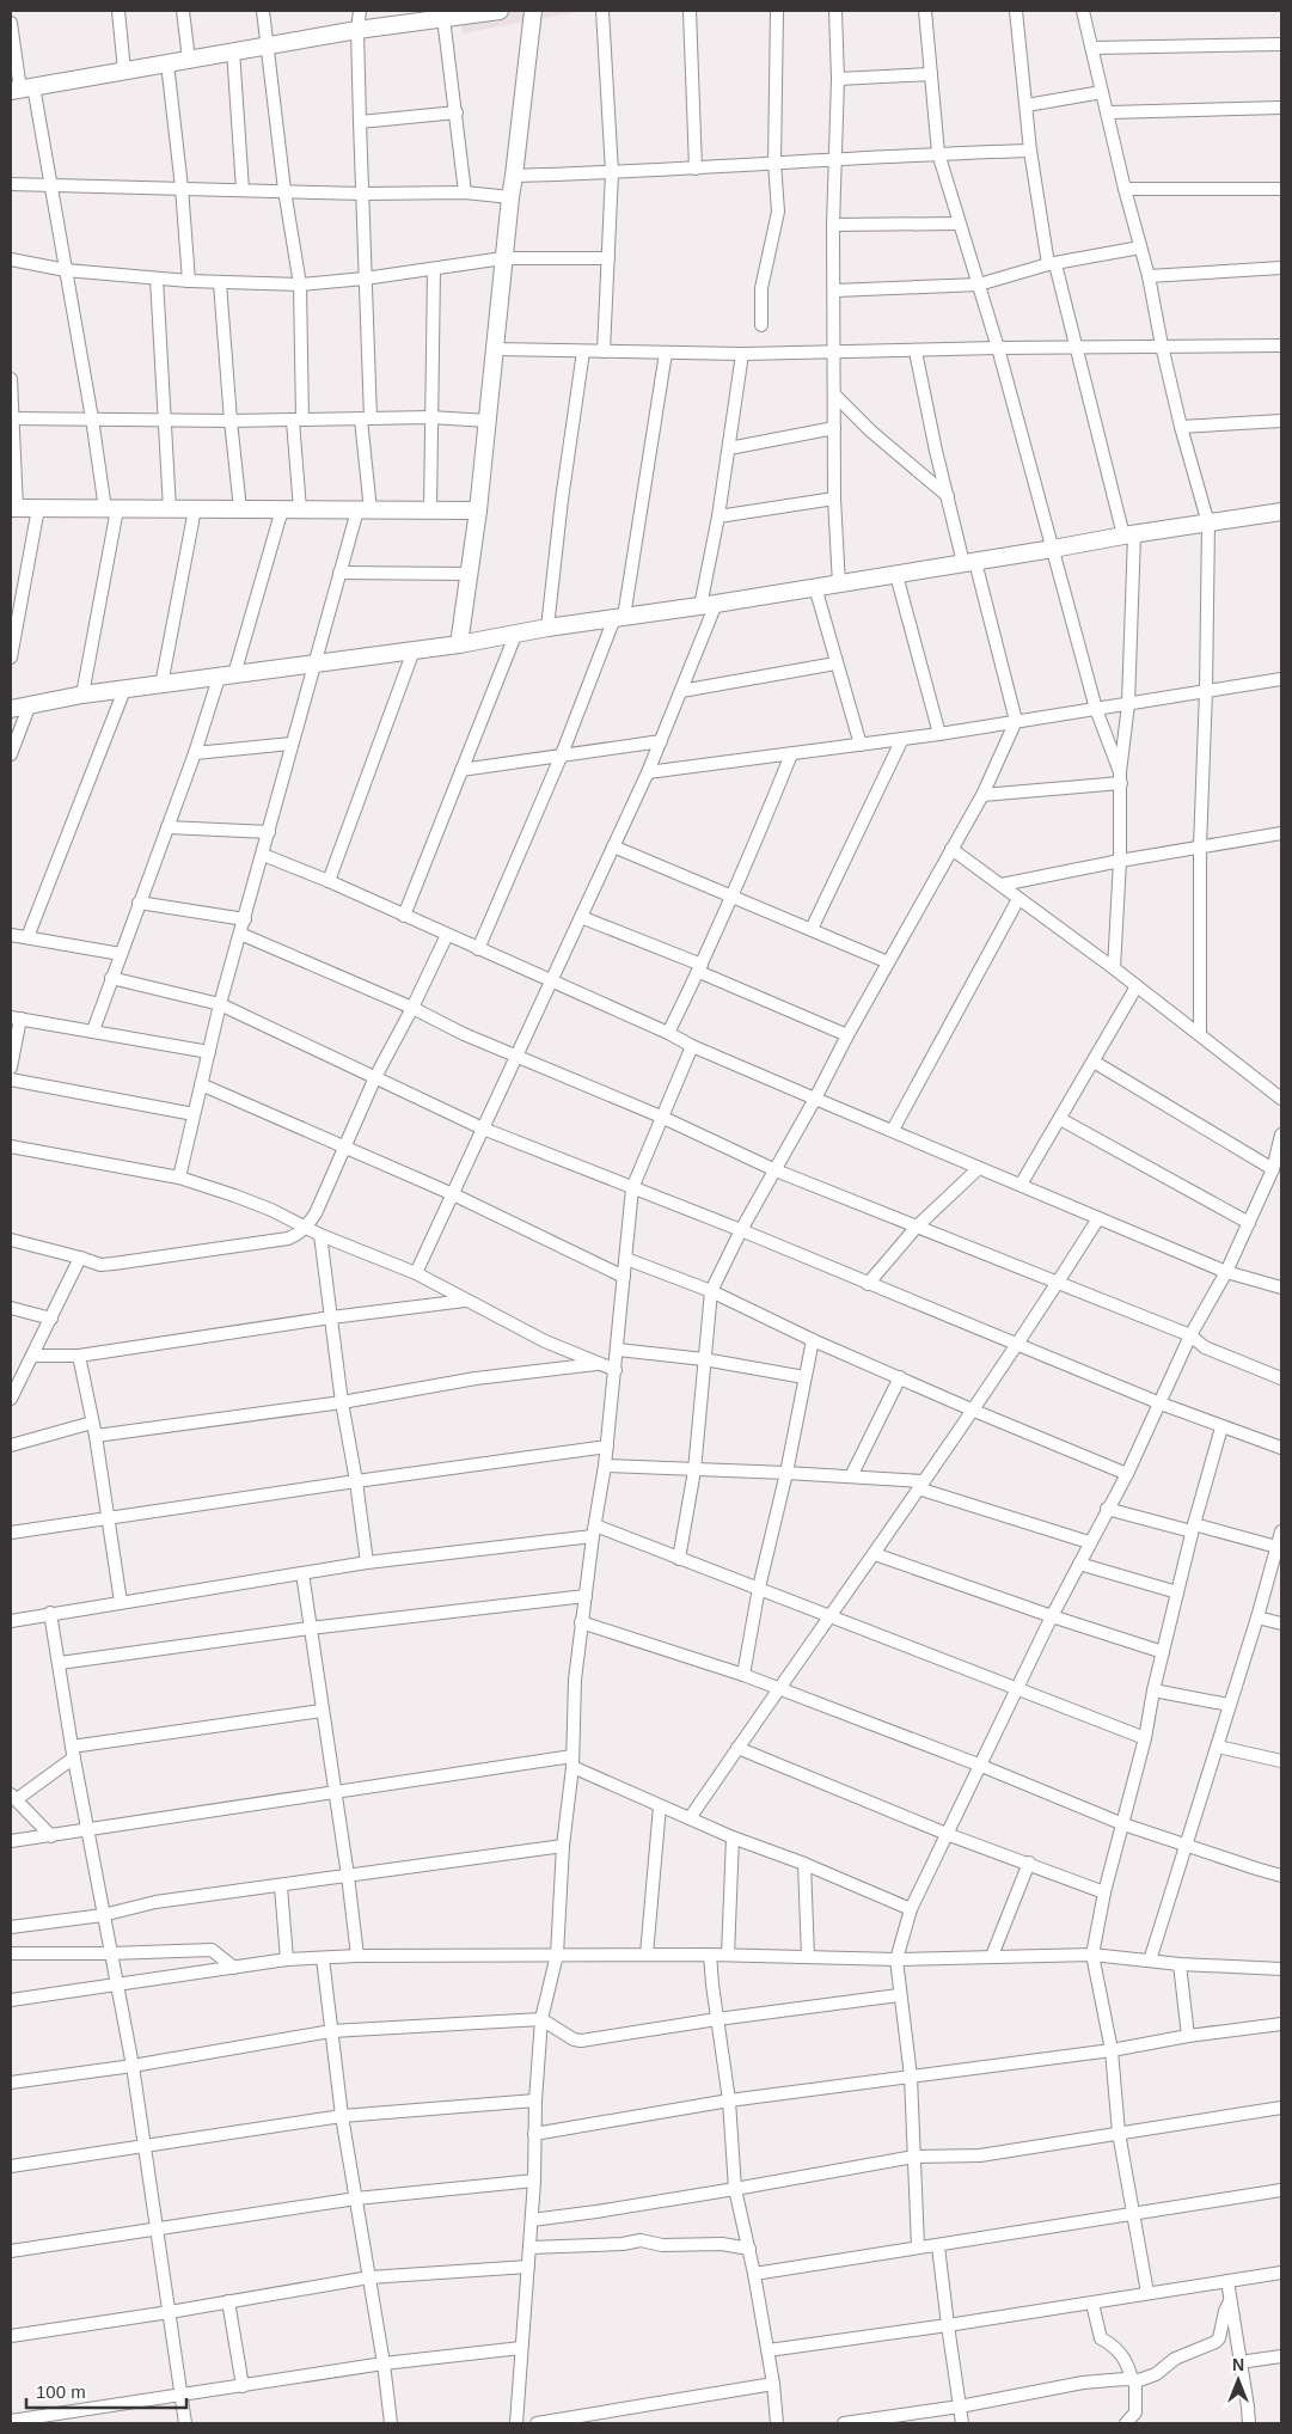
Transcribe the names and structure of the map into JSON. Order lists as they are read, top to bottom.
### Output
{
  "scale_bar": "100 m",
  "north": "top"
}
